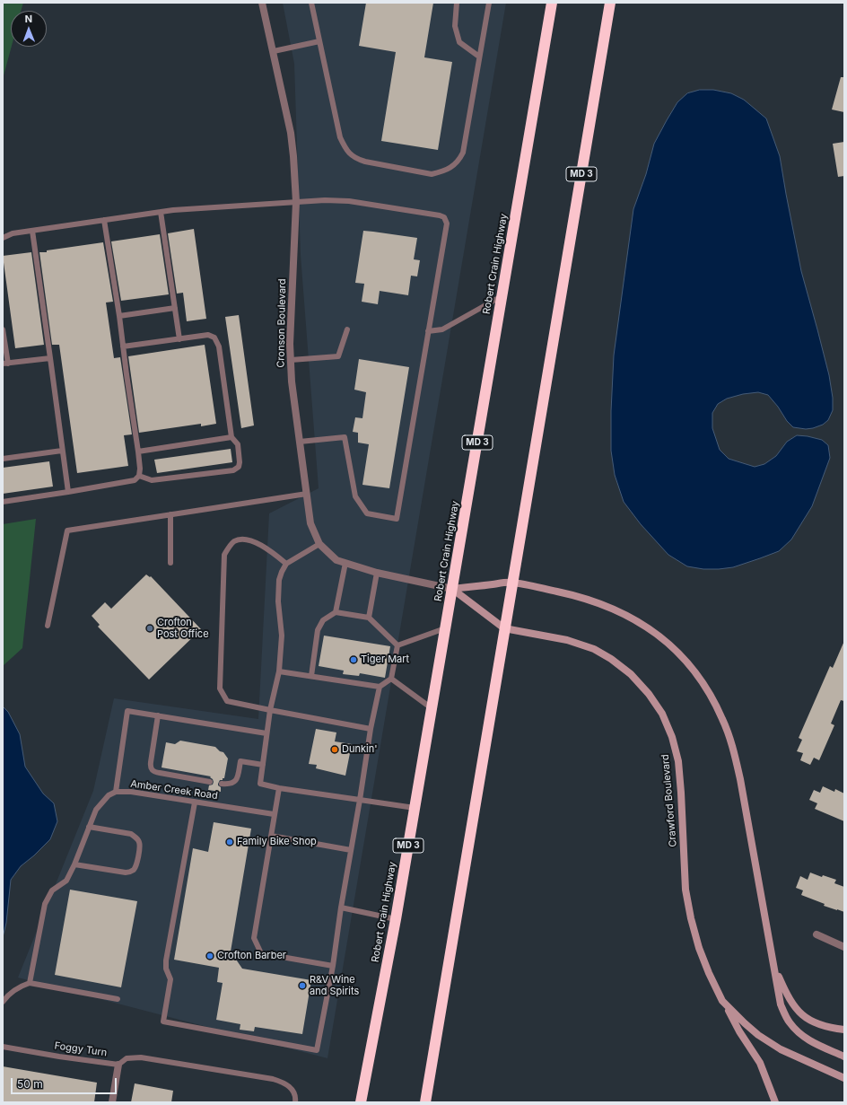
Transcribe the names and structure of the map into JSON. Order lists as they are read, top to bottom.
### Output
{
  "streets": {
    "highway": ["MD 3", "Robert Crain Highway"],
    "street": ["Cronson Boulevard", "Crawford Boulevard", "Foggy Turn"],
    "lane": ["Amber Creek Road"]
  },
  "crossings": [
    ["MD 3", "Crawford Boulevard"],
    ["Robert Crain Highway", "Cronson Boulevard"],
    ["Robert Crain Highway", "Crawford Boulevard"],
    ["Cronson Boulevard", "Crawford Boulevard"]
  ],
  "places": [
    "Crofton Post Office",
    "Tiger Mart",
    "Dunkin'",
    "Family Bike Shop",
    "Crofton Barber",
    "R&V Wine and Spirits"
  ],
  "scale_bar": "50 m",
  "north": "top"
}
